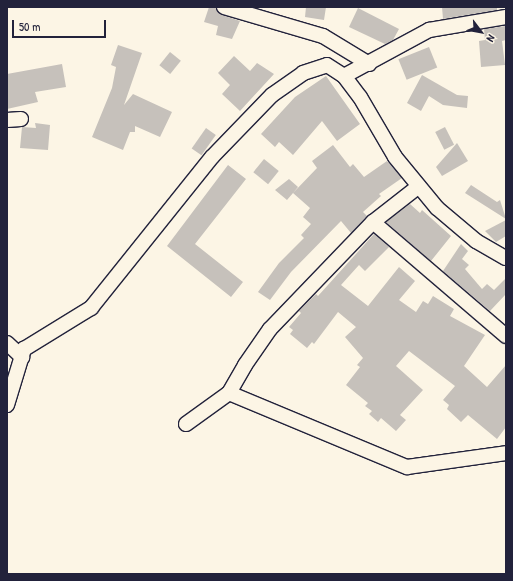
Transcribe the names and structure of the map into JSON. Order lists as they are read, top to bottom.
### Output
{
  "scale_bar": "50 m",
  "north": "bottom right"
}
